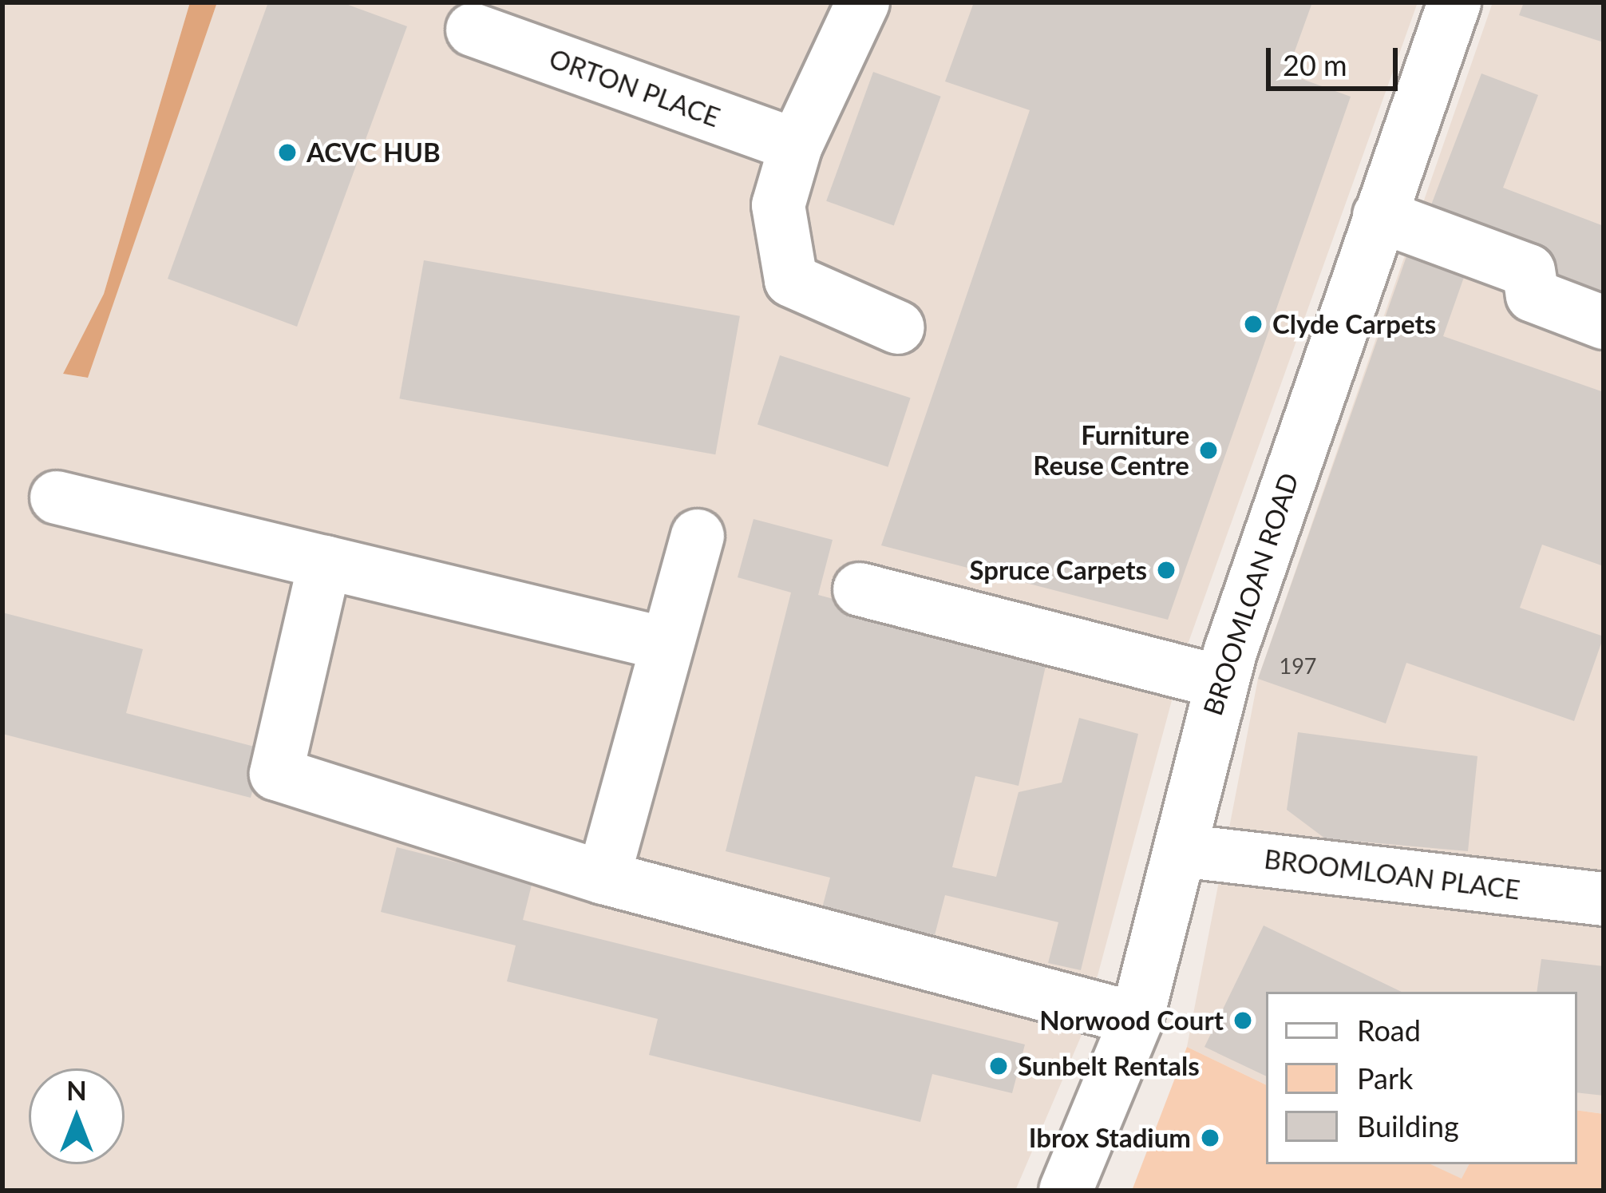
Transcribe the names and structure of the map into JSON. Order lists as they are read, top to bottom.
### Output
{
  "streets": {
    "street": ["ORTON PLACE", "BROOMLOAN ROAD", "BROOMLOAN PLACE"]
  },
  "crossings": [
    ["BROOMLOAN ROAD", "BROOMLOAN PLACE"]
  ],
  "places": [
    "ACVC HUB",
    "Clyde Carpets",
    "Furniture Reuse Centre",
    "Spruce Carpets",
    "Norwood Court",
    "Sunbelt Rentals",
    "Ibrox Stadium"
  ],
  "house_numbers": ["197"],
  "legend": ["Road", "Park", "Building"],
  "scale_bar": "20 m",
  "north": "top"
}
